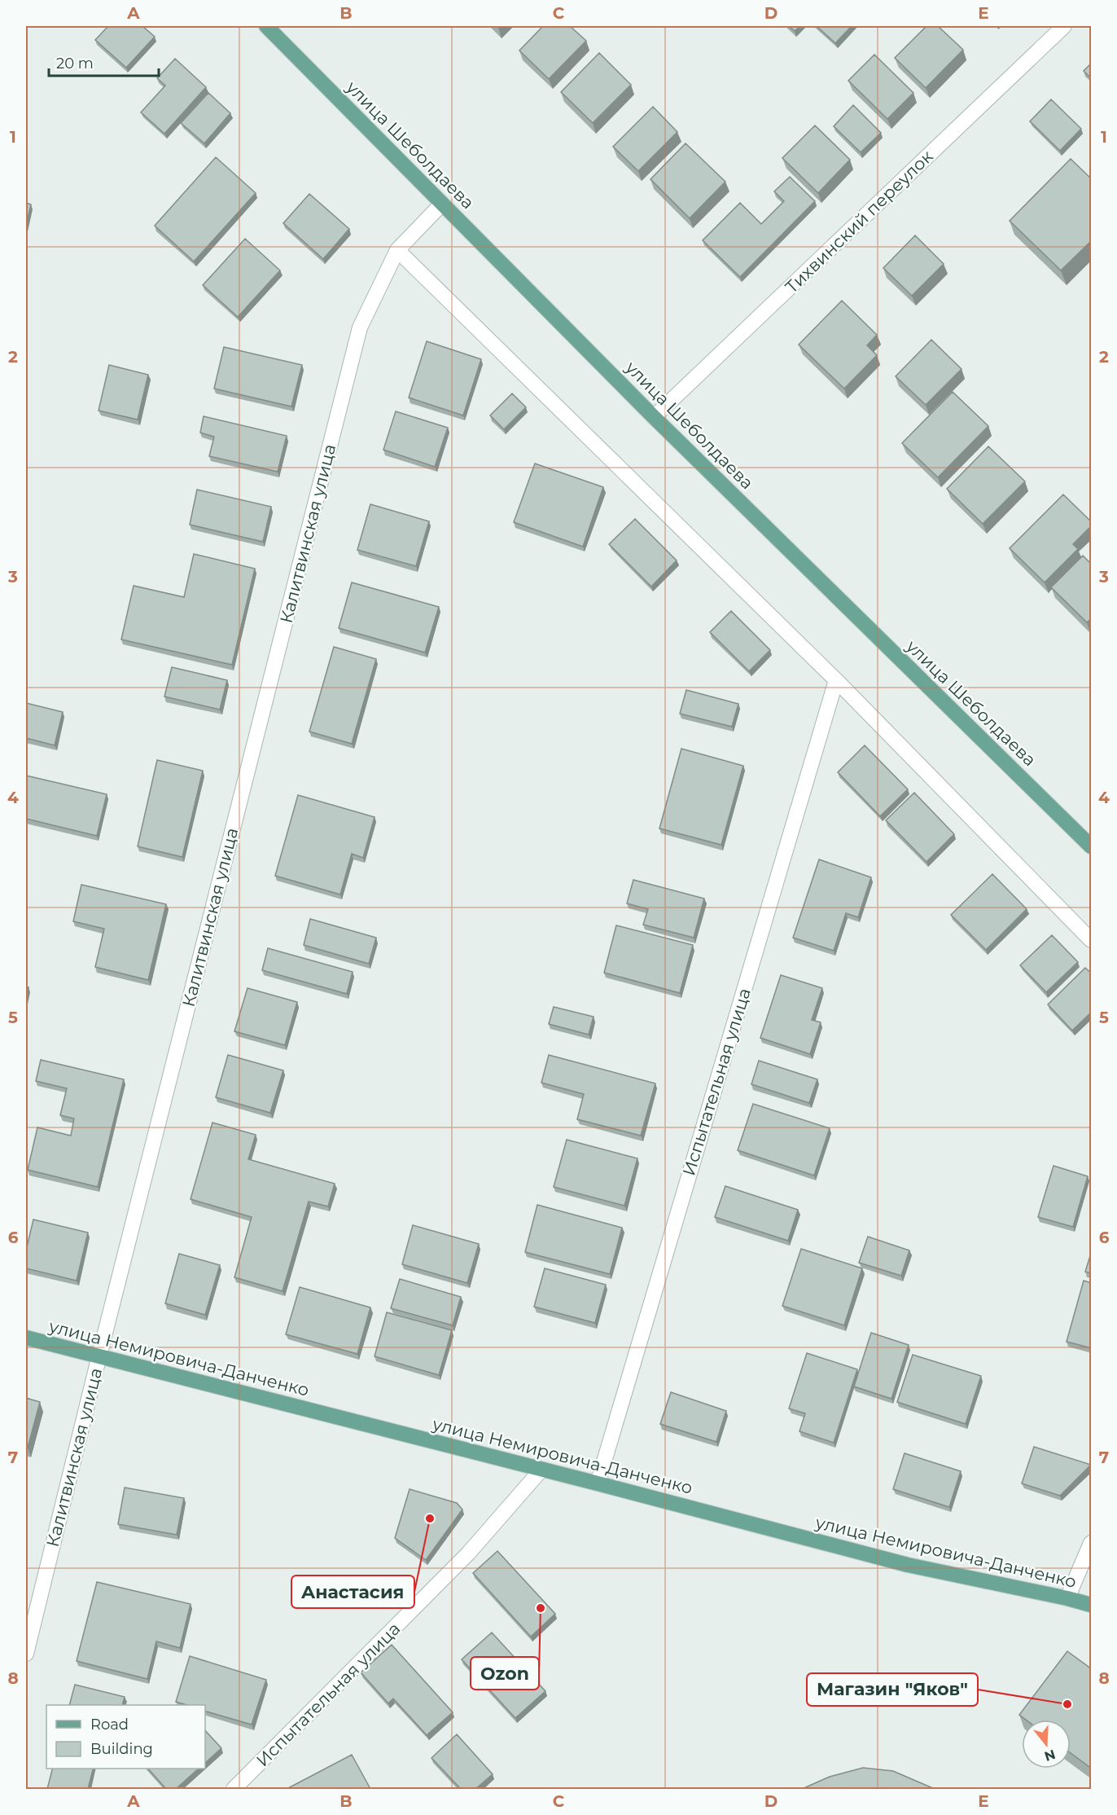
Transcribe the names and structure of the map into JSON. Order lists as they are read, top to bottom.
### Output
{
  "streets": {
    "main road": ["улица Шеболдаева", "улица Немировича-Данченко"],
    "street": ["Тихвинский переулок", "Калитвинская улица", "Испытательная улица"]
  },
  "crossings": [
    ["улица Шеболдаева", "Тихвинский переулок"],
    ["улица Шеболдаева", "Калитвинская улица"],
    ["Калитвинская улица", "улица Немировича-Данченко"],
    ["Испытательная улица", "улица Немировича-Данченко"]
  ],
  "places": ["Анастасия", "Ozon", "Магазин \"Яков\""],
  "legend": ["Road", "Building"],
  "scale_bar": "20 m",
  "north": "bottom",
  "grid": {
    "columns": [
      "A",
      "B",
      "C",
      "D",
      "E"
    ],
    "rows": [
      "1",
      "2",
      "3",
      "4",
      "5",
      "6",
      "7",
      "8"
    ]
  }
}
